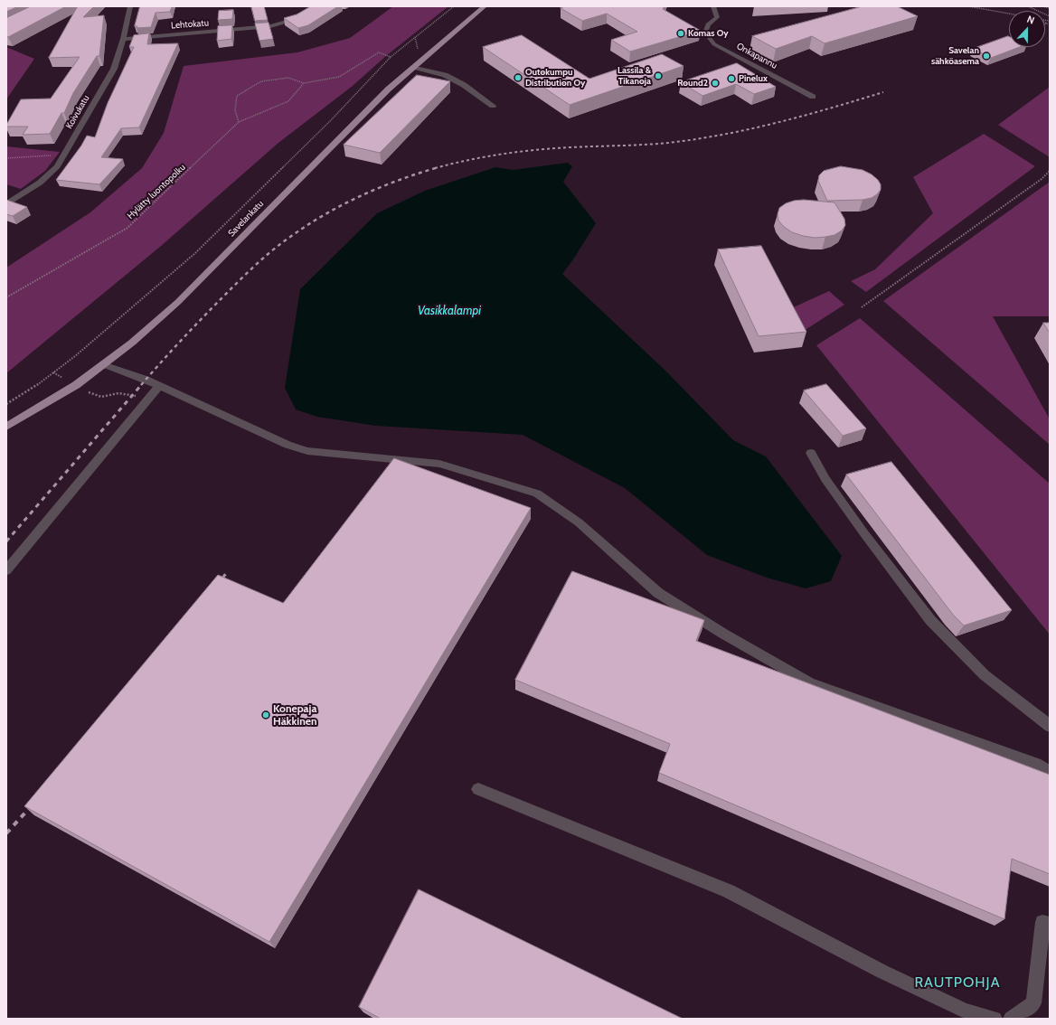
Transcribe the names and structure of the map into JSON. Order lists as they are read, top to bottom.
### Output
{
  "streets": {
    "main road": ["Savelankatu"],
    "street": ["Lehtokatu", "Onkapannu", "Koivukatu"],
    "path": ["Hylätty luontopolku"]
  },
  "crossings": [
    ["Lehtokatu", "Koivukatu"]
  ],
  "districts": ["RAUTPOHJA"],
  "water": ["Vasikkalampi"],
  "places": [
    "Komas Oy",
    "Savelan sähköasema",
    "Lassila & Tikanoja",
    "Outokumpu Distribution Oy",
    "Pinelux",
    "Round2",
    "Konepaja Häkkinen"
  ],
  "north": "top"
}
